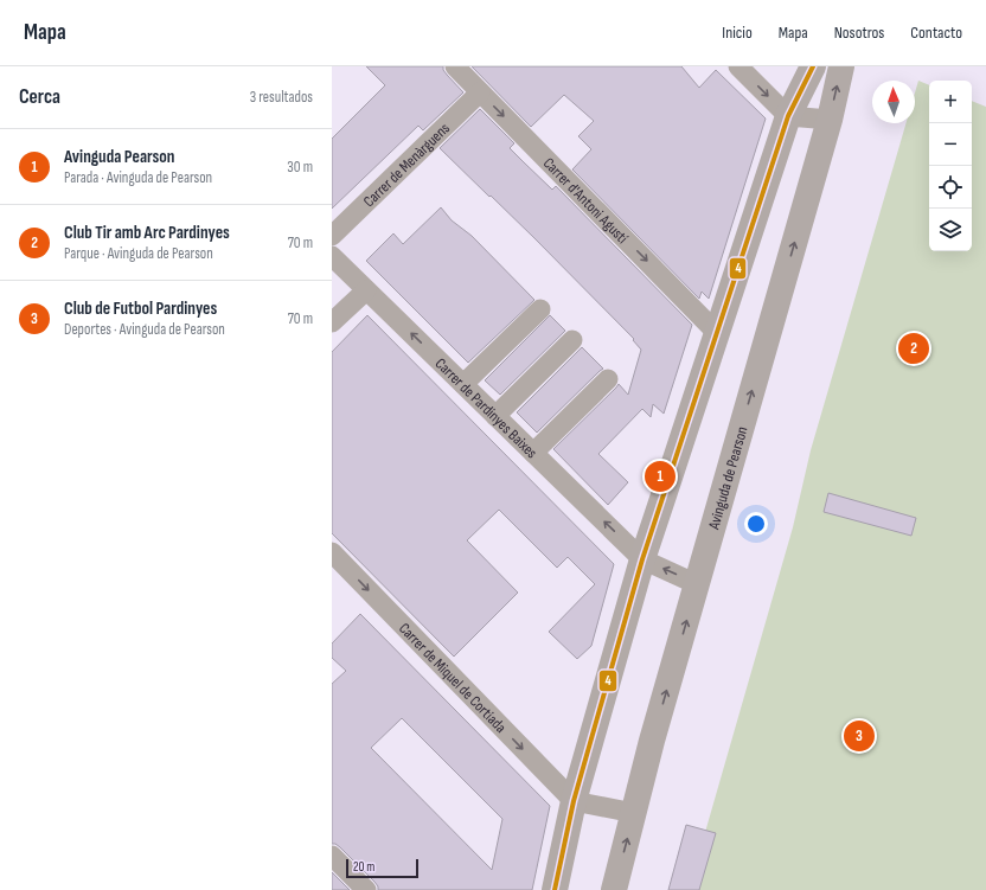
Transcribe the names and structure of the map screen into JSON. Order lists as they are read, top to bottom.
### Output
{
  "streets": {
    "street": [
      "Carrer de Menàrguens",
      "Carrer d'Antoni Agustí",
      "Carrer de Pardinyes Baixes",
      "Avinguda de Pearson",
      "Carrer de Miquel de Cortiada"
    ]
  },
  "crossings": [
    ["Carrer de Menàrguens", "Carrer d'Antoni Agustí"],
    ["Carrer de Pardinyes Baixes", "Avinguda de Pearson"]
  ],
  "one_way": ["Carrer d'Antoni Agustí", "Carrer de Pardinyes Baixes", "Carrer de Miquel de Cortiada"],
  "lines": ["transit line 4"],
  "scale_bar": "20 m",
  "north": "top",
  "page": {
    "header": "Mapa",
    "nav": [
      "Inicio",
      "Mapa",
      "Nosotros",
      "Contacto"
    ],
    "heading": ["Cerca", "3 resultados"],
    "map_buttons": ["+", "−"],
    "list": [
      {
        "mark": "1",
        "name": "Avinguda Pearson",
        "note": "Parada · Avinguda de Pearson",
        "value": "30 m"
      },
      {
        "mark": "2",
        "name": "Club Tir amb Arc Pardinyes",
        "note": "Parque · Avinguda de Pearson",
        "value": "70 m"
      },
      {
        "mark": "3",
        "name": "Club de Futbol Pardinyes",
        "note": "Deportes · Avinguda de Pearson",
        "value": "70 m"
      }
    ],
    "pins": ["2", "1", "3"],
    "scale": "20 m"
  }
}
